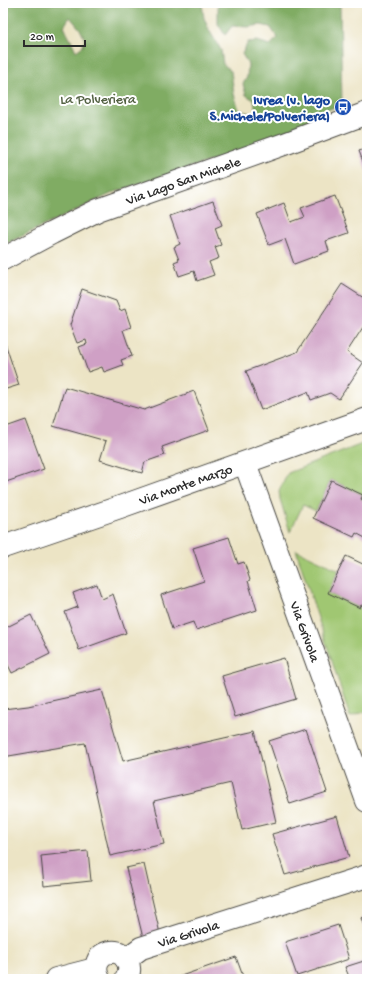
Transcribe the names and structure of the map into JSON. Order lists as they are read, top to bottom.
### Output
{
  "streets": {
    "street": ["Via Lago San Michele", "Via Monte Marzo", "Via Grivola"]
  },
  "crossings": [
    ["Via Monte Marzo", "Via Grivola"]
  ],
  "parks": ["La Polveriera"],
  "places": {
    "bus stop": ["Ivrea (v. lago S.Michele/Polveriera)"]
  },
  "scale_bar": "20 m"
}
